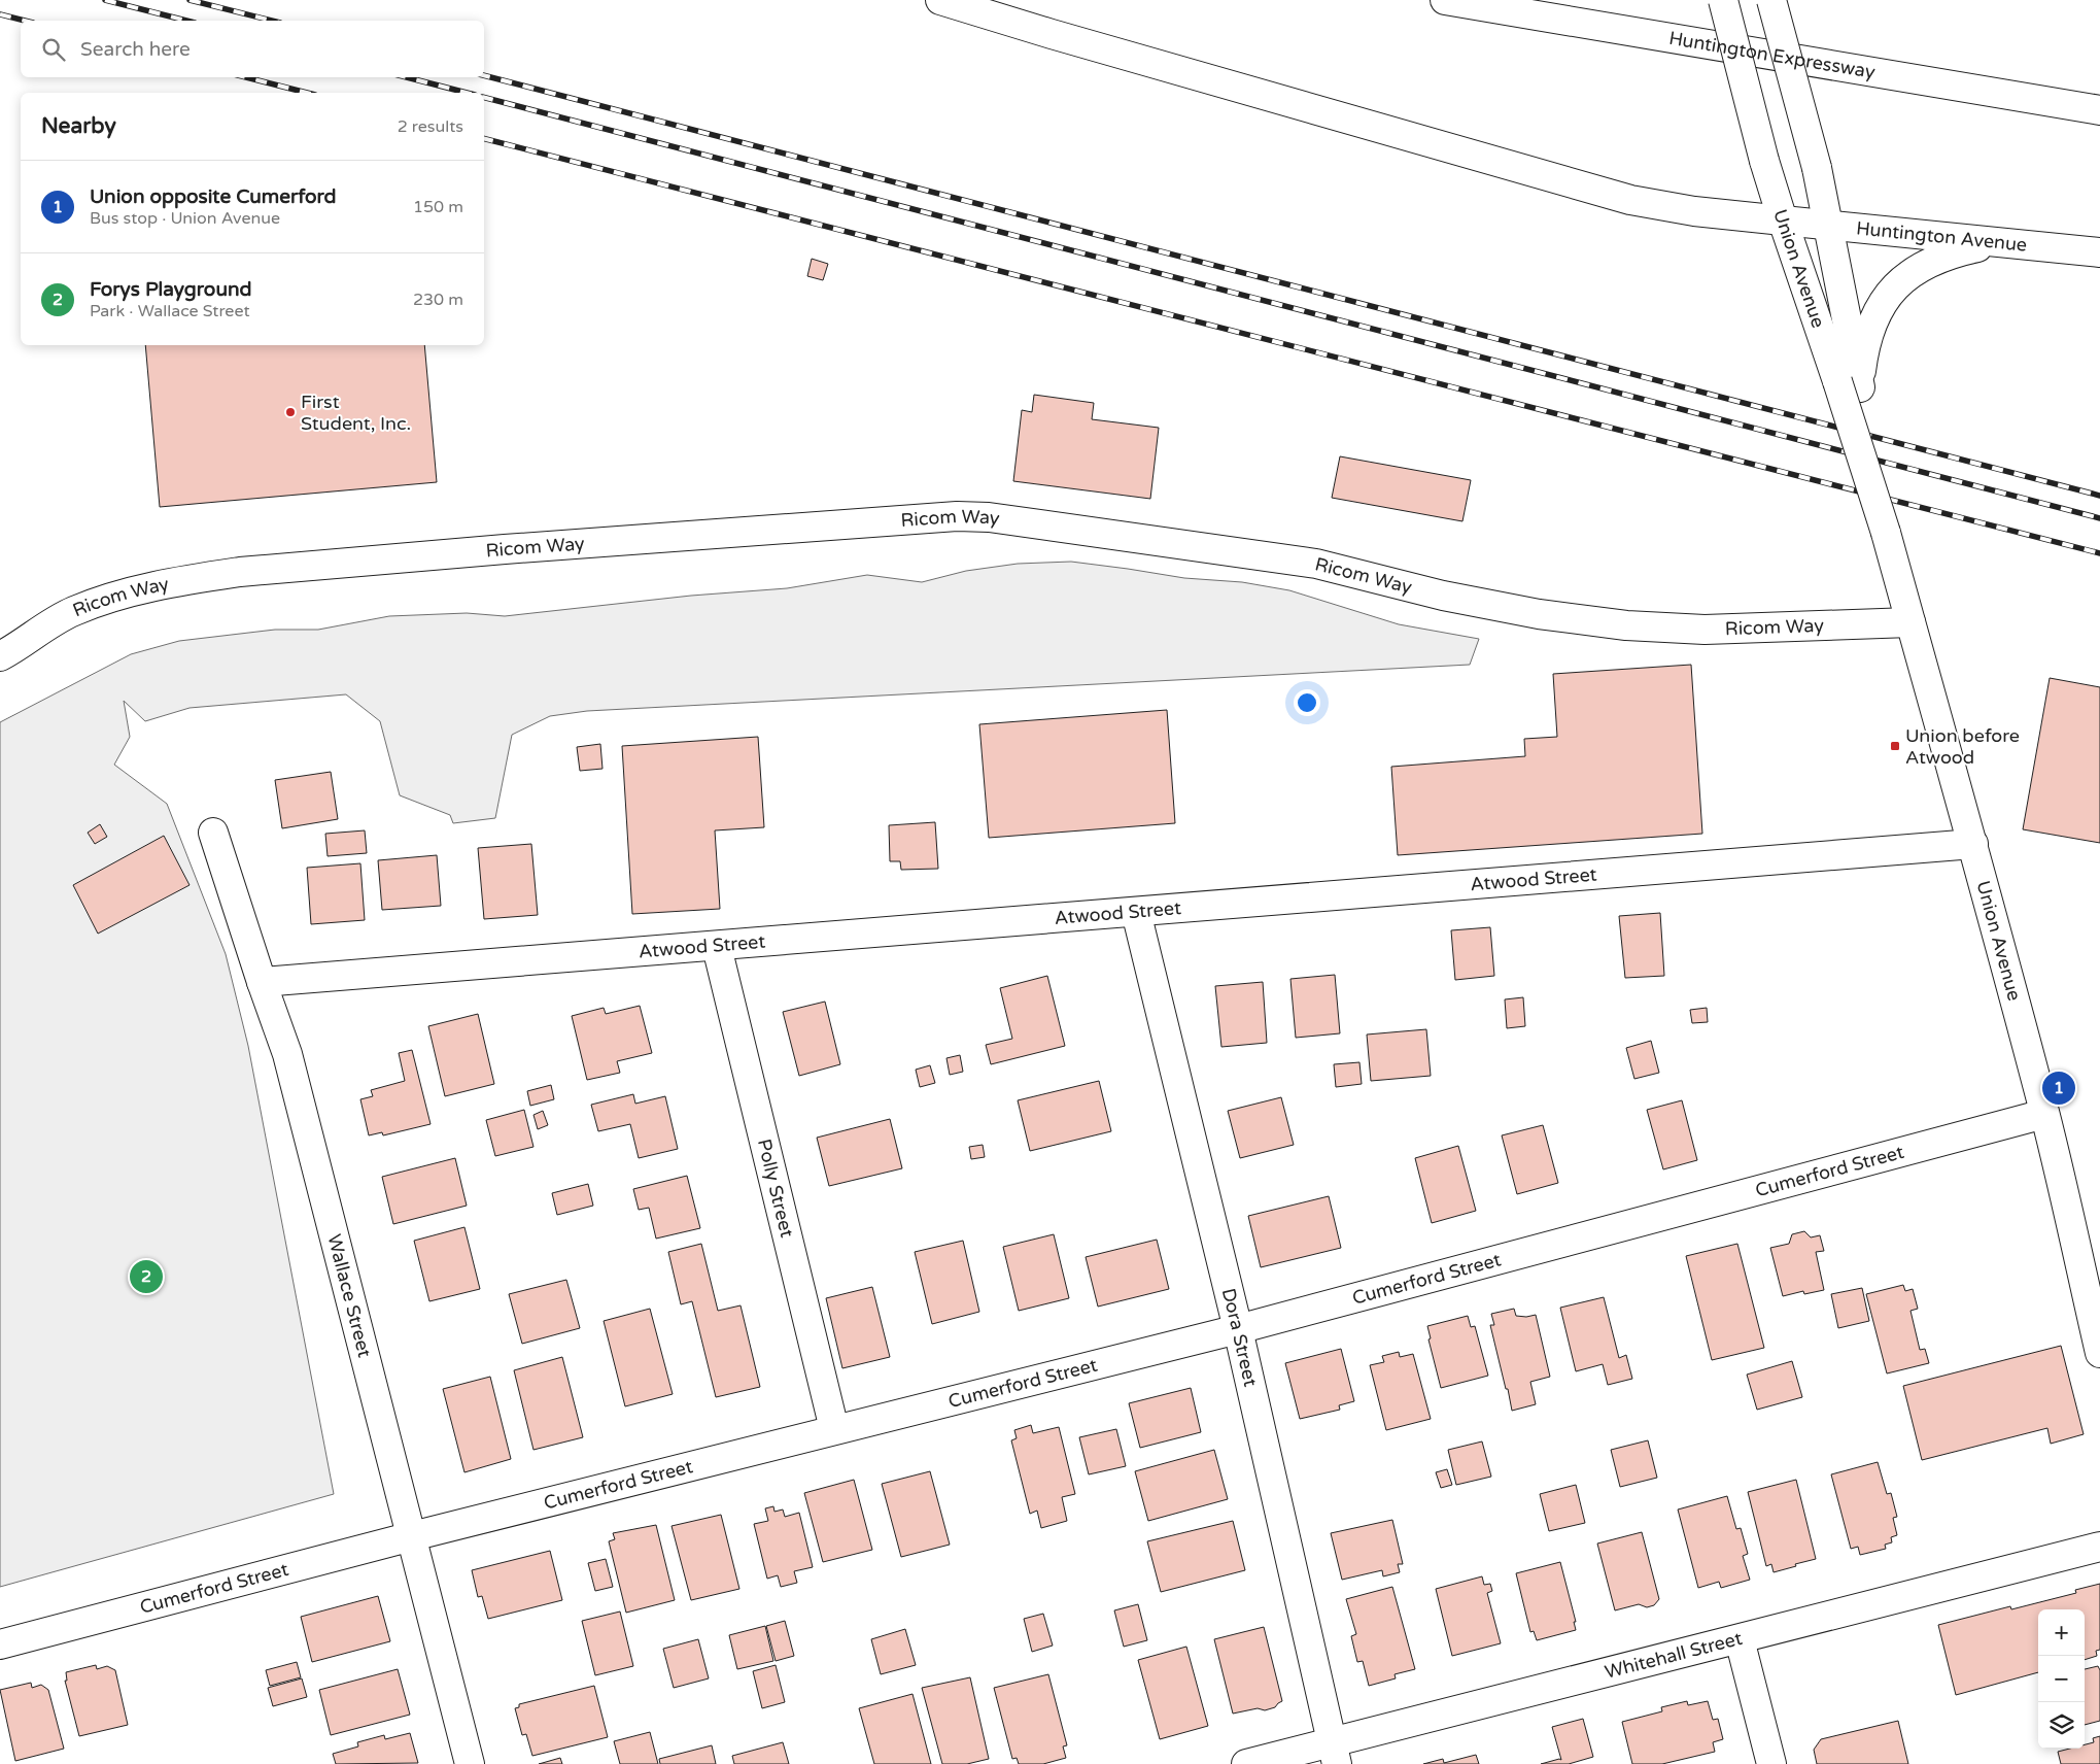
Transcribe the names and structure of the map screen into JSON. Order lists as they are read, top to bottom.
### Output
{
  "streets": {
    "main road": [
      "Huntington Expressway",
      "Huntington Avenue",
      "Union Avenue",
      "Ricom Way",
      "Atwood Street",
      "Cumerford Street",
      "Polly Street",
      "Wallace Street",
      "Dora Street",
      "Whitehall Street"
    ]
  },
  "crossings": [
    ["Huntington Avenue", "Union Avenue"],
    ["Union Avenue", "Ricom Way"],
    ["Union Avenue", "Atwood Street"],
    ["Union Avenue", "Cumerford Street"],
    ["Atwood Street", "Polly Street"],
    ["Atwood Street", "Wallace Street"],
    ["Atwood Street", "Dora Street"],
    ["Cumerford Street", "Polly Street"],
    ["Cumerford Street", "Wallace Street"],
    ["Cumerford Street", "Dora Street"],
    ["Dora Street", "Whitehall Street"]
  ],
  "places": {
    "other": ["First Student, Inc."],
    "transit": ["Union before Atwood"]
  },
  "page": {
    "search": "Search here",
    "heading": ["Nearby", "2 results"],
    "list": [
      {
        "mark": "1",
        "name": "Union opposite Cumerford",
        "note": "Bus stop · Union Avenue",
        "value": "150 m"
      },
      {
        "mark": "2",
        "name": "Forys Playground",
        "note": "Park · Wallace Street",
        "value": "230 m"
      }
    ],
    "pins": ["1", "2"],
    "map_buttons": ["+", "−"]
  }
}
